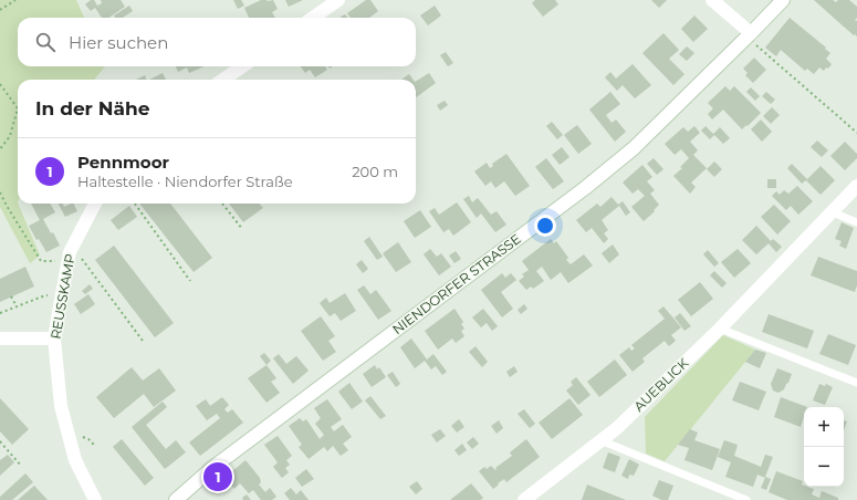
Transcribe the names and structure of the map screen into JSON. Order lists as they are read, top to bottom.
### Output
{
  "streets": {
    "street": ["NIENDORFER STRASSE", "REUSSKAMP", "AUEBLICK"]
  },
  "page": {
    "search": "Hier suchen",
    "heading": "In der Nähe",
    "list": [
      {
        "mark": "1",
        "name": "Pennmoor",
        "note": "Haltestelle · Niendorfer Straße",
        "value": "200 m"
      }
    ],
    "map_buttons": ["+", "−"],
    "pins": "1"
  }
}
